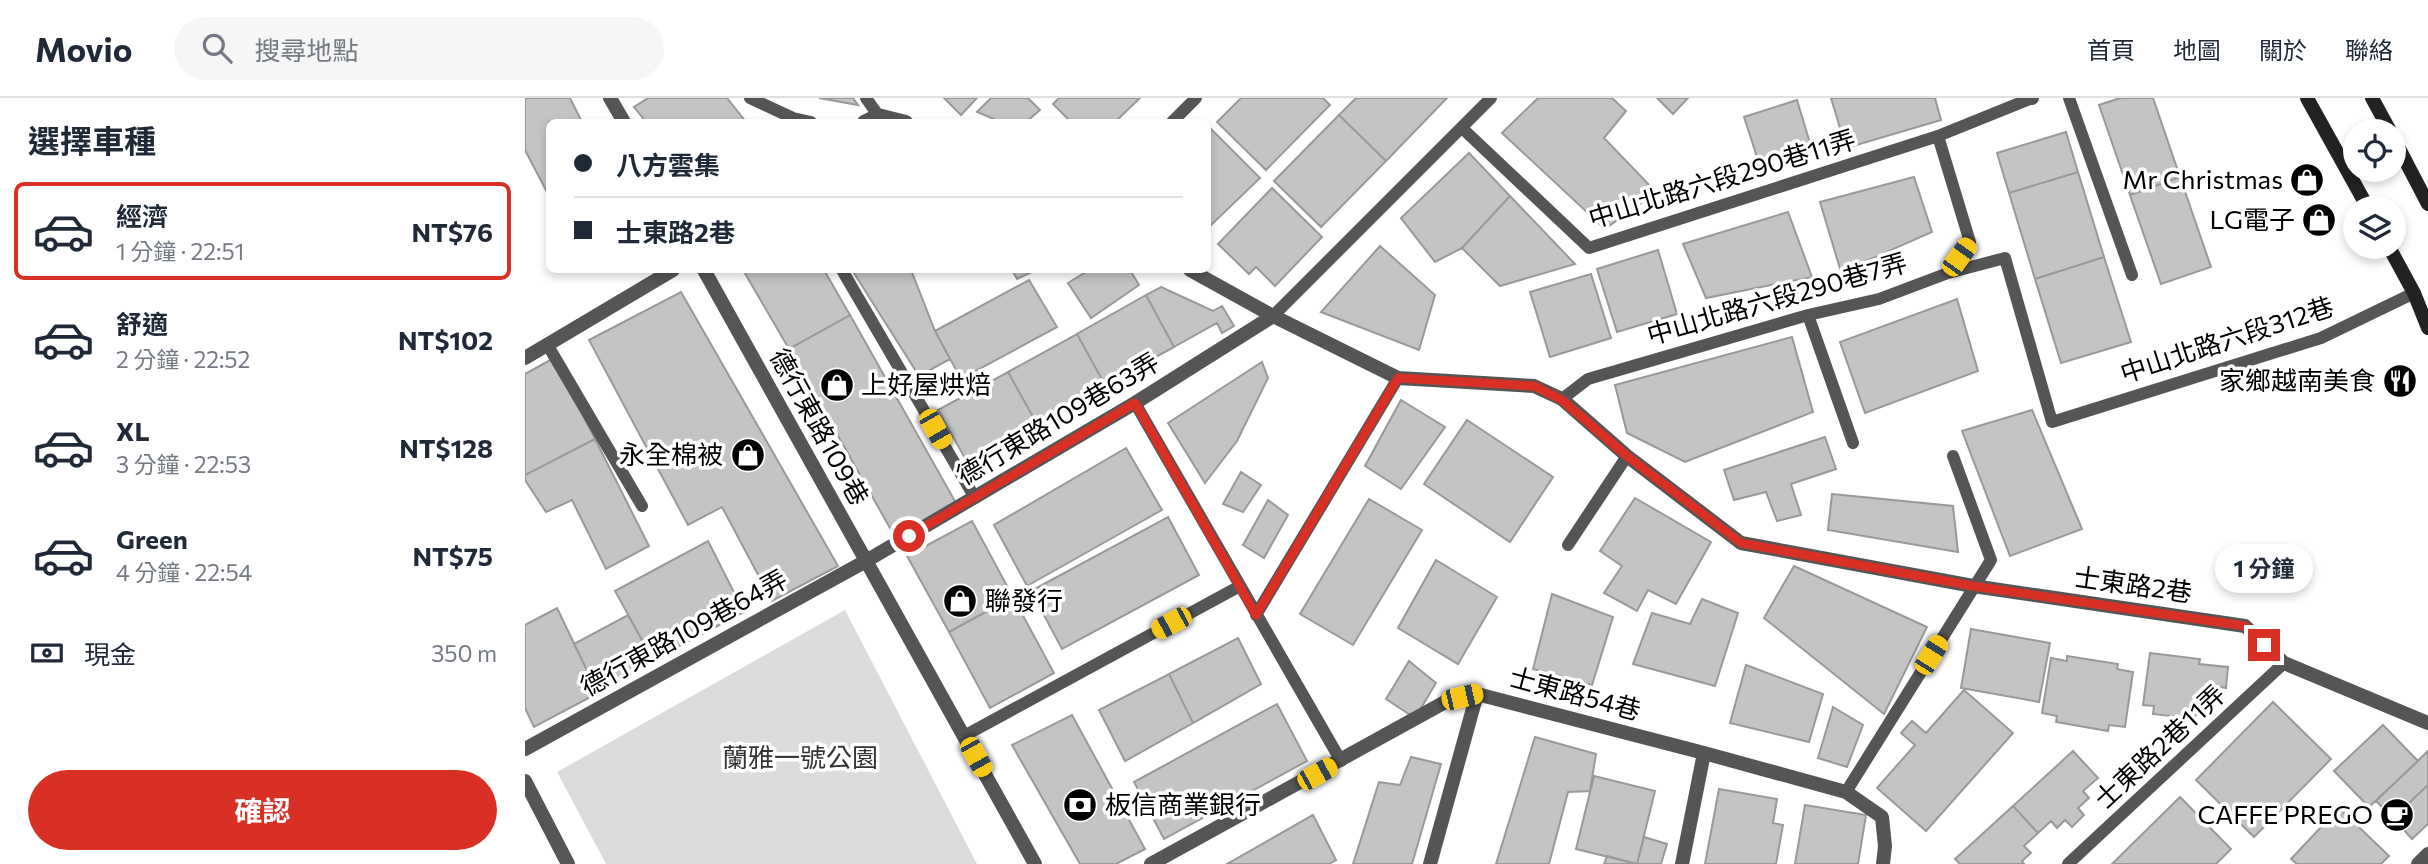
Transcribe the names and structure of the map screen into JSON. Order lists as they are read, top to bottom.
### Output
{
  "streets": {
    "street": [
      "德行東路109巷63弄",
      "德行東路109巷",
      "士東路2巷",
      "德行東路109巷64弄",
      "士東路54巷"
    ],
    "lane": [
      "中山北路六段290巷11弄",
      "中山北路六段290巷7弄",
      "中山北路六段312巷",
      "士東路2巷11弄"
    ]
  },
  "crossings": [
    ["中山北路六段290巷11弄", "中山北路六段290巷7弄"],
    ["中山北路六段290巷7弄", "中山北路六段312巷"],
    ["德行東路109巷63弄", "德行東路109巷"],
    ["德行東路109巷63弄", "德行東路109巷64弄"],
    ["德行東路109巷", "德行東路109巷64弄"],
    ["士東路2巷", "士東路2巷11弄"]
  ],
  "parks": ["蘭雅一號公園"],
  "places": {
    "shop": [
      "Mr Christmas",
      "LG電子",
      "上好屋烘焙",
      "永全棉被",
      "聯發行"
    ],
    "restaurant": ["家鄉越南美食"],
    "bank": ["板信商業銀行"],
    "cafe": ["CAFFE PREGO"]
  },
  "page": {
    "header": "Movio",
    "search": "搜尋地點",
    "nav": [
      "首頁",
      "地圖",
      "關於",
      "聯絡"
    ],
    "heading": "選擇車種",
    "banner": ["八方雲集", "士東路2巷"],
    "list": [
      {
        "name": "經濟",
        "note": "1 分鐘 · 22:51",
        "value": "NT$76"
      },
      {
        "name": "舒適",
        "note": "2 分鐘 · 22:52",
        "value": "NT$102"
      },
      {
        "name": "XL",
        "note": "3 分鐘 · 22:53",
        "value": "NT$128"
      },
      {
        "name": "Green",
        "note": "4 分鐘 · 22:54",
        "value": "NT$75"
      }
    ],
    "bubble": "1 分鐘",
    "pay": ["現金", "350 m"],
    "buttons": "確認"
  }
}
